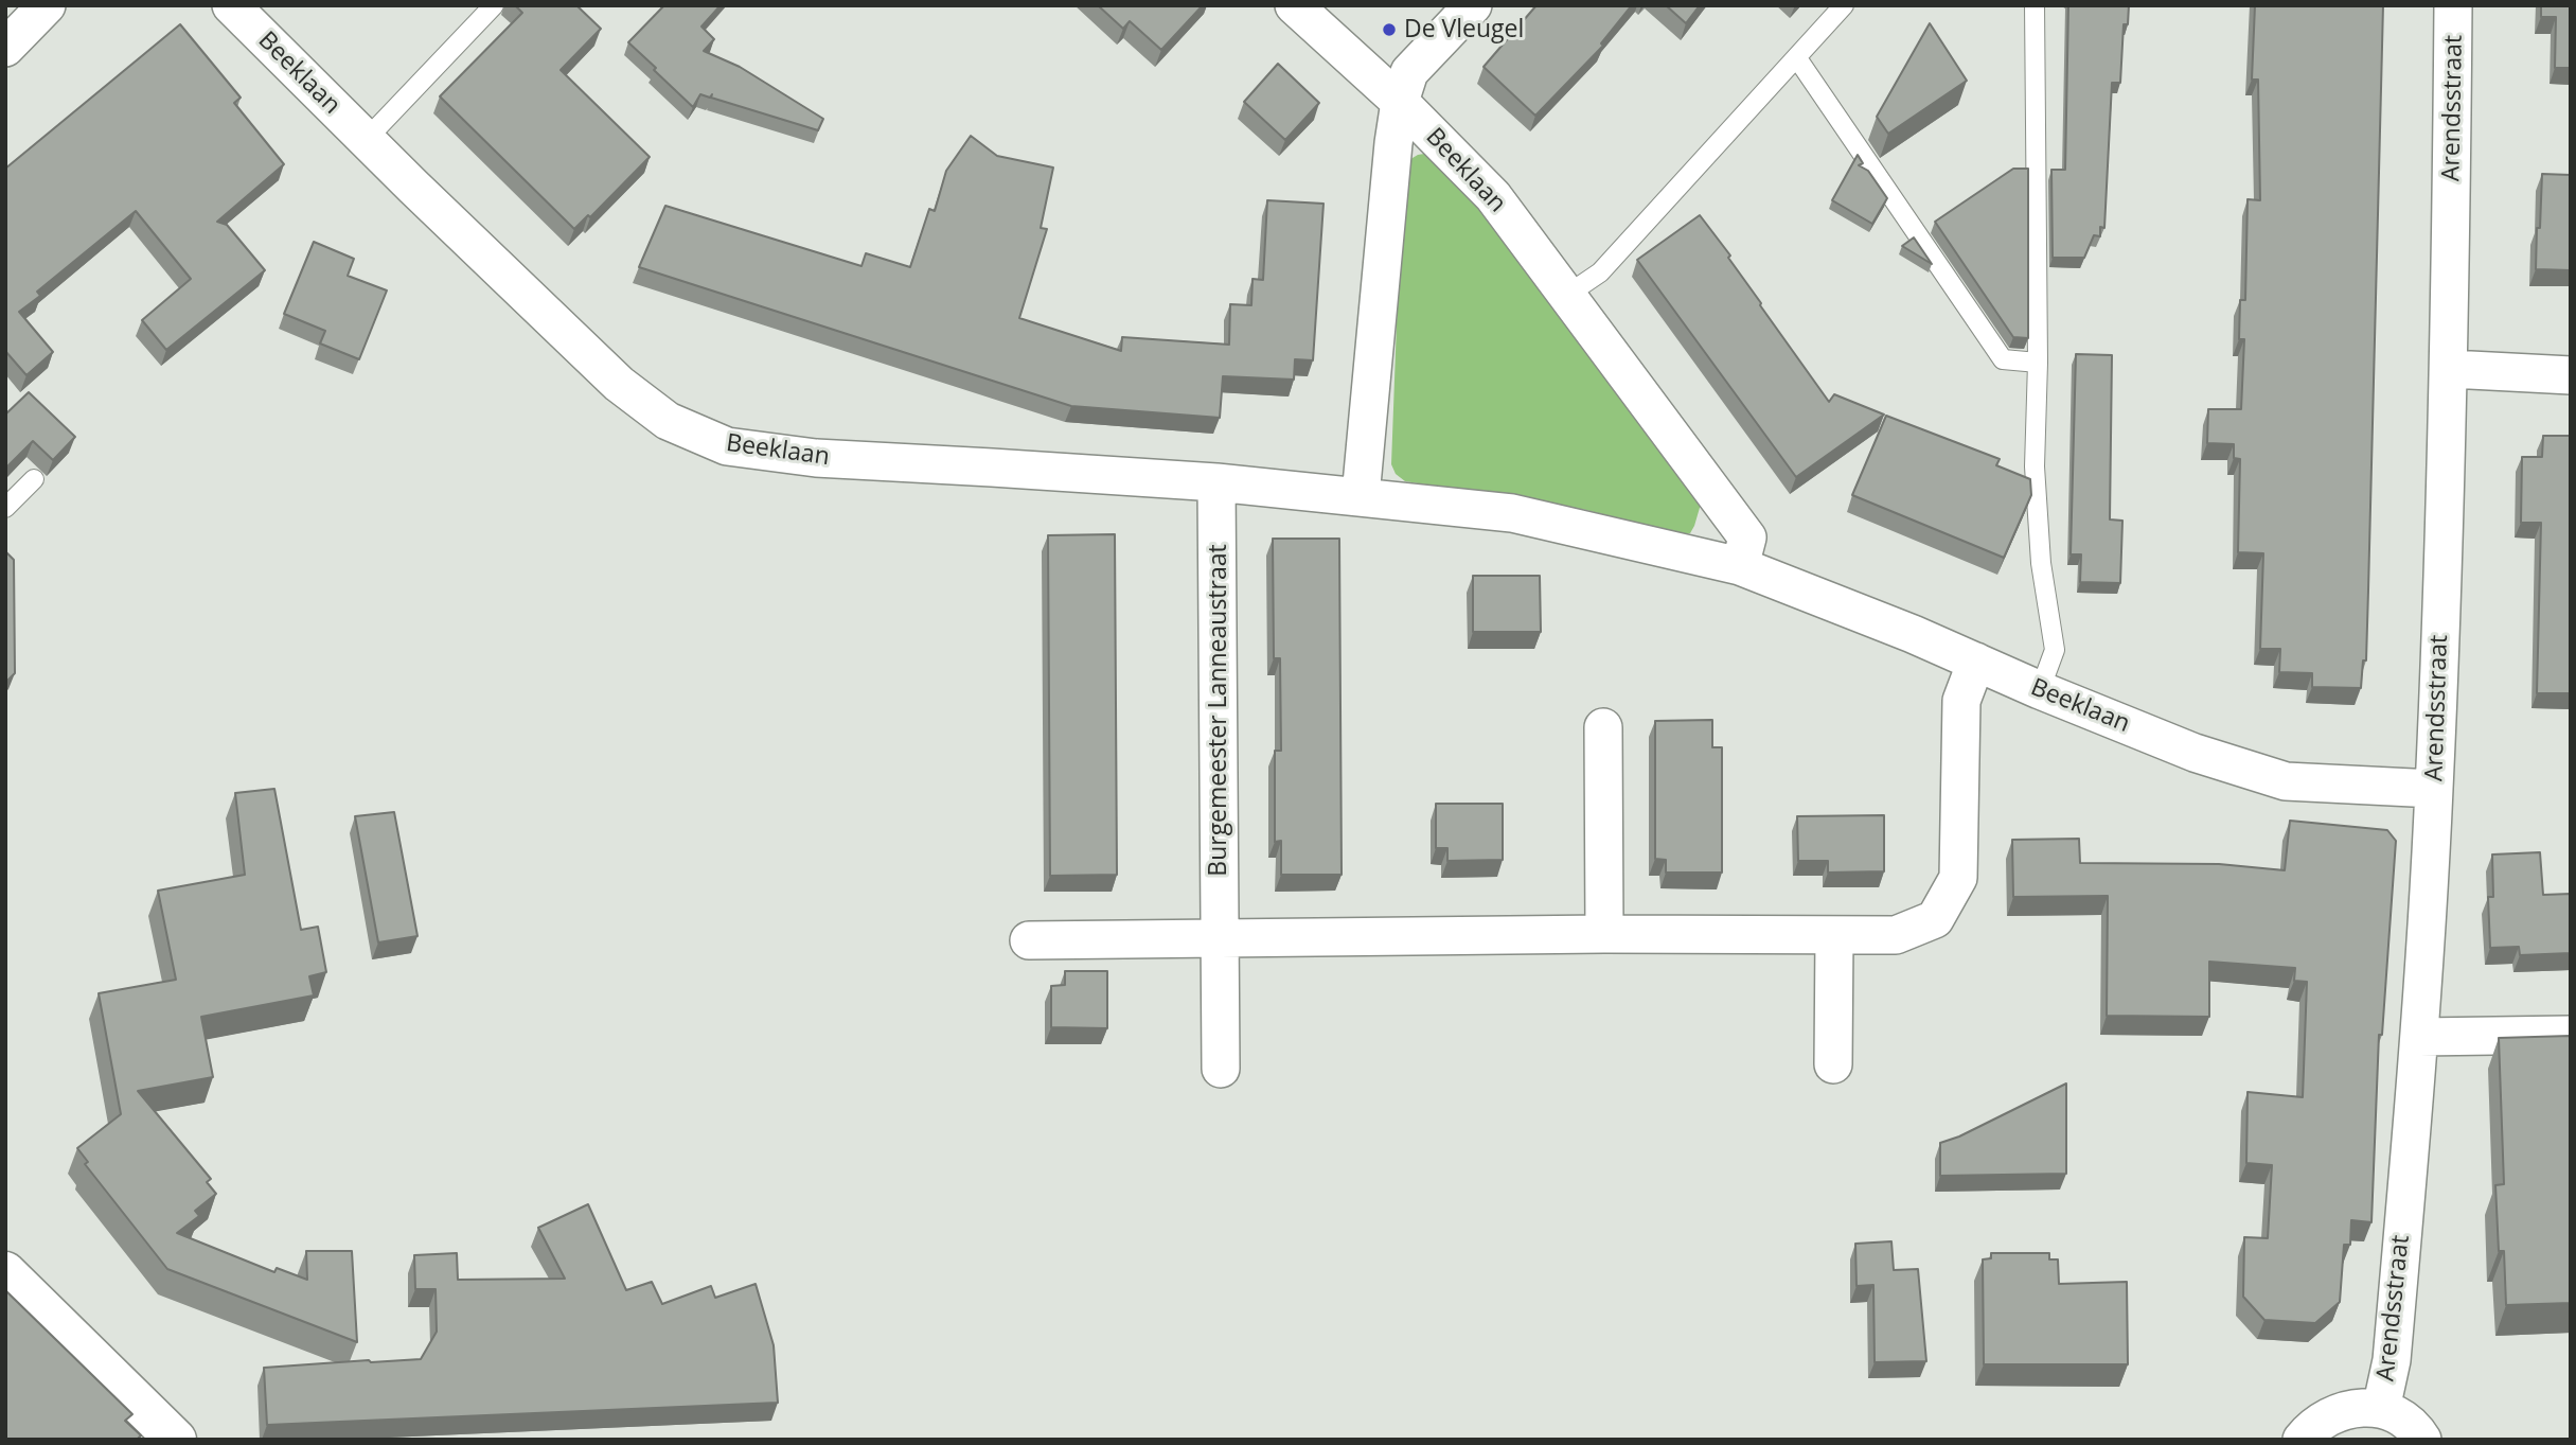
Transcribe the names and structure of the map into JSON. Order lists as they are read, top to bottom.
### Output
{
  "streets": {
    "street": ["Beeklaan", "Arendsstraat", "Burgemeester Lanneaustraat"]
  },
  "crossings": [
    ["Beeklaan", "Arendsstraat"],
    ["Beeklaan", "Burgemeester Lanneaustraat"]
  ],
  "places": ["De Vleugel"]
}
